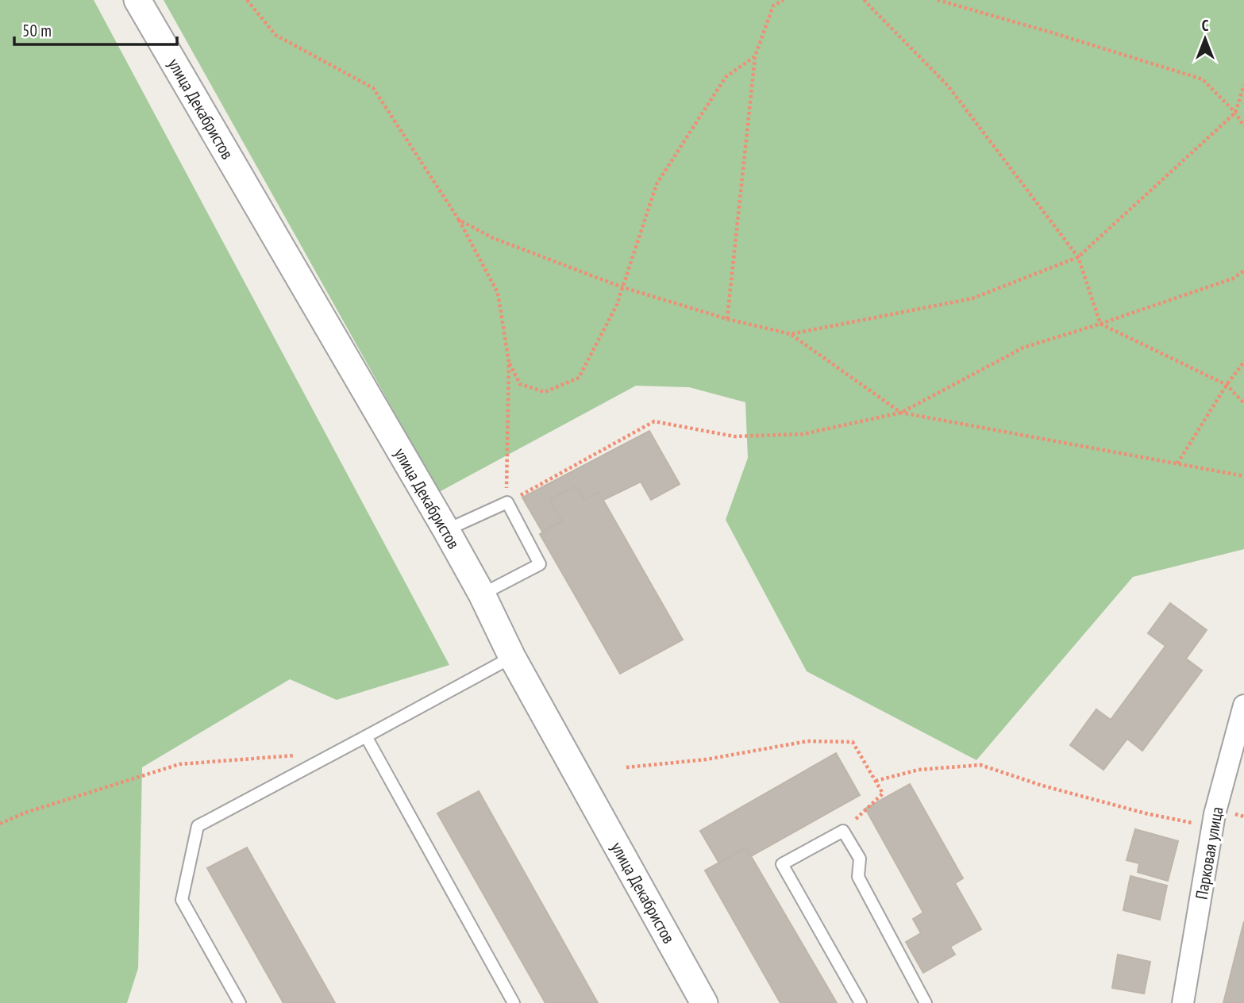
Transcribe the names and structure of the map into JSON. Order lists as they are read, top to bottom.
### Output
{
  "streets": {
    "street": ["улица Декабристов", "Парковая улица"]
  },
  "scale_bar": "50 m",
  "north": "top"
}
